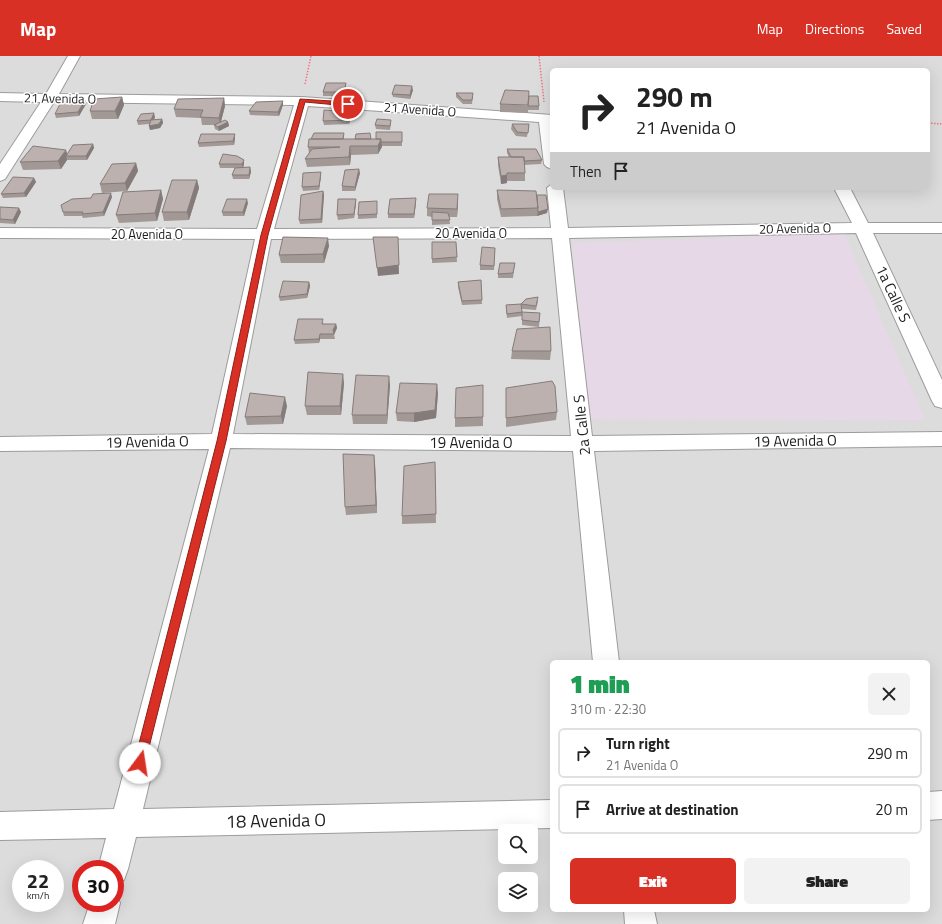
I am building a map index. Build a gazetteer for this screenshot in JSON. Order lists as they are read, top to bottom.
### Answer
{
  "streets": {
    "street": [
      "21 Avenida O",
      "20 Avenida O",
      "1a Calle S",
      "2a Calle S",
      "19 Avenida O",
      "18 Avenida O"
    ]
  },
  "crossings": [
    ["20 Avenida O", "1a Calle S"],
    ["20 Avenida O", "2a Calle S"],
    ["2a Calle S", "19 Avenida O"]
  ],
  "page": {
    "header": "Map",
    "nav": ["Map", "Directions", "Saved"],
    "turn": ["290 m", "21 Avenida O"],
    "then": "Then",
    "heading": ["1 min", "310 m · 22:30"],
    "list": [
      {
        "name": "Turn right",
        "note": "21 Avenida O",
        "value": "290 m"
      },
      {
        "name": "Arrive at destination",
        "value": "20 m"
      }
    ],
    "buttons": ["Exit", "Share"],
    "speed": "22 km/h",
    "limit": "30"
  }
}
